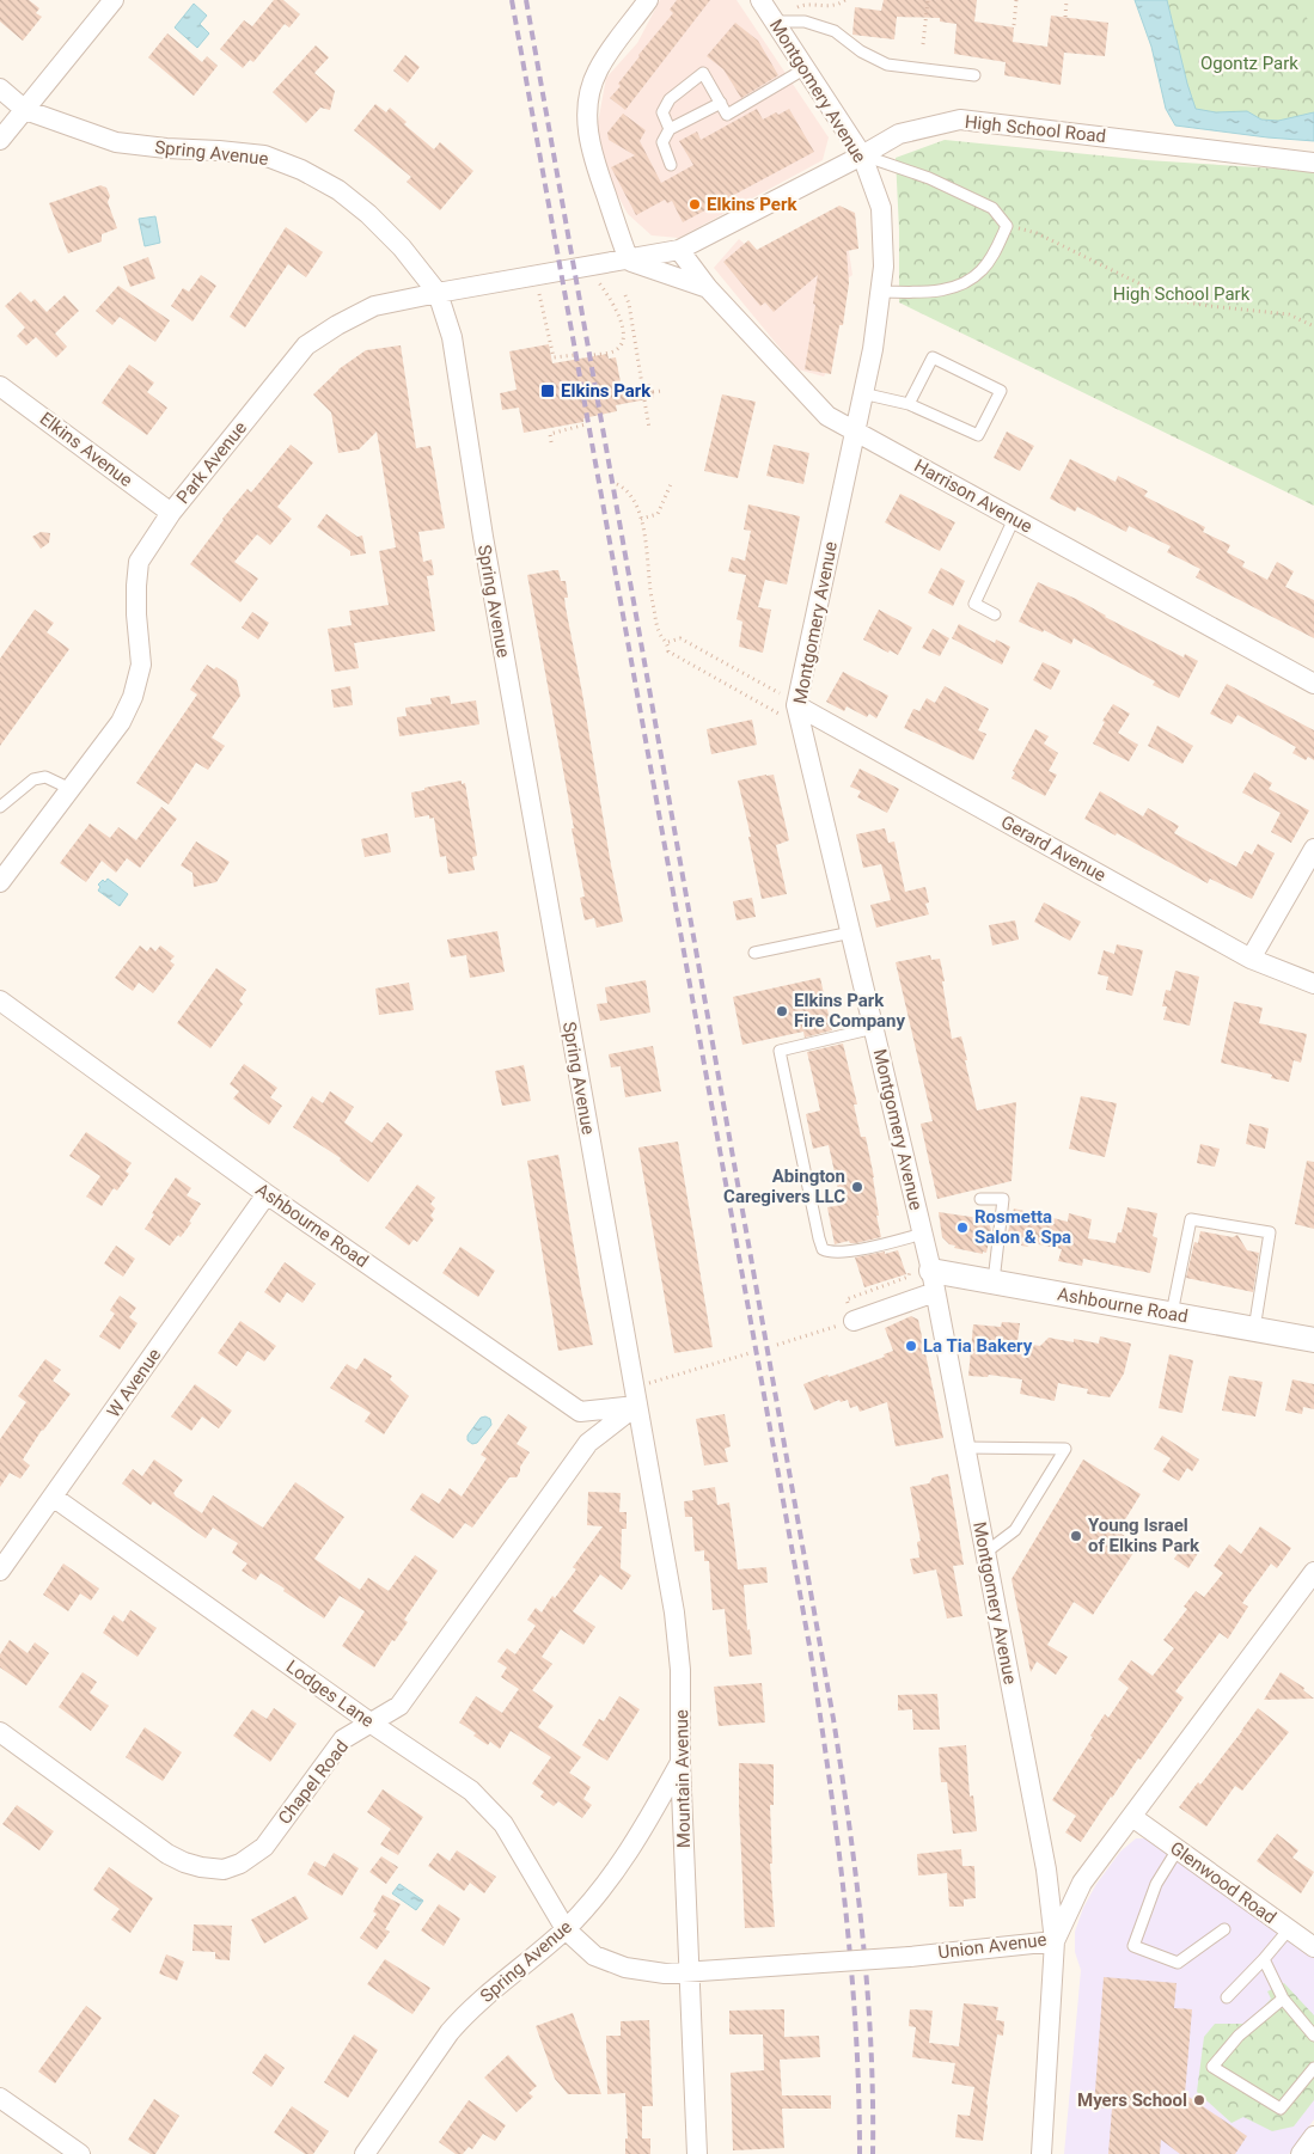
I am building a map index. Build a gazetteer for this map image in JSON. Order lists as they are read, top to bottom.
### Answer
{
  "streets": {
    "street": [
      "Montgomery Avenue",
      "High School Road",
      "Spring Avenue",
      "Elkins Avenue",
      "Park Avenue",
      "Harrison Avenue",
      "Gerard Avenue",
      "Ashbourne Road",
      "W Avenue",
      "Lodges Lane",
      "Mountain Avenue",
      "Chapel Road",
      "Glenwood Road",
      "Union Avenue"
    ]
  },
  "crossings": [
    ["Montgomery Avenue", "High School Road"],
    ["Montgomery Avenue", "Harrison Avenue"],
    ["Montgomery Avenue", "Gerard Avenue"],
    ["Montgomery Avenue", "Ashbourne Road"],
    ["Montgomery Avenue", "Union Avenue"],
    ["High School Road", "Park Avenue"],
    ["High School Road", "Harrison Avenue"],
    ["Spring Avenue", "Park Avenue"],
    ["Spring Avenue", "Ashbourne Road"],
    ["Spring Avenue", "Lodges Lane"],
    ["Spring Avenue", "Mountain Avenue"],
    ["Spring Avenue", "Chapel Road"],
    ["Spring Avenue", "Union Avenue"],
    ["Elkins Avenue", "Park Avenue"],
    ["Park Avenue", "Harrison Avenue"],
    ["Ashbourne Road", "W Avenue"],
    ["Ashbourne Road", "Mountain Avenue"],
    ["Ashbourne Road", "Chapel Road"],
    ["W Avenue", "Lodges Lane"],
    ["Lodges Lane", "Chapel Road"],
    ["Lodges Lane", "Union Avenue"],
    ["Mountain Avenue", "Chapel Road"],
    ["Mountain Avenue", "Union Avenue"],
    ["Glenwood Road", "Union Avenue"]
  ],
  "parks": ["Ogontz Park", "High School Park"],
  "places": {
    "other": [
      "Elkins Perk",
      "Elkins Park Fire Company",
      "Abington Caregivers LLC",
      "Rosmetta Salon & Spa",
      "La Tia Bakery",
      "Young Israel of Elkins Park",
      "Myers School"
    ],
    "transit": ["Elkins Park"]
  }
}
